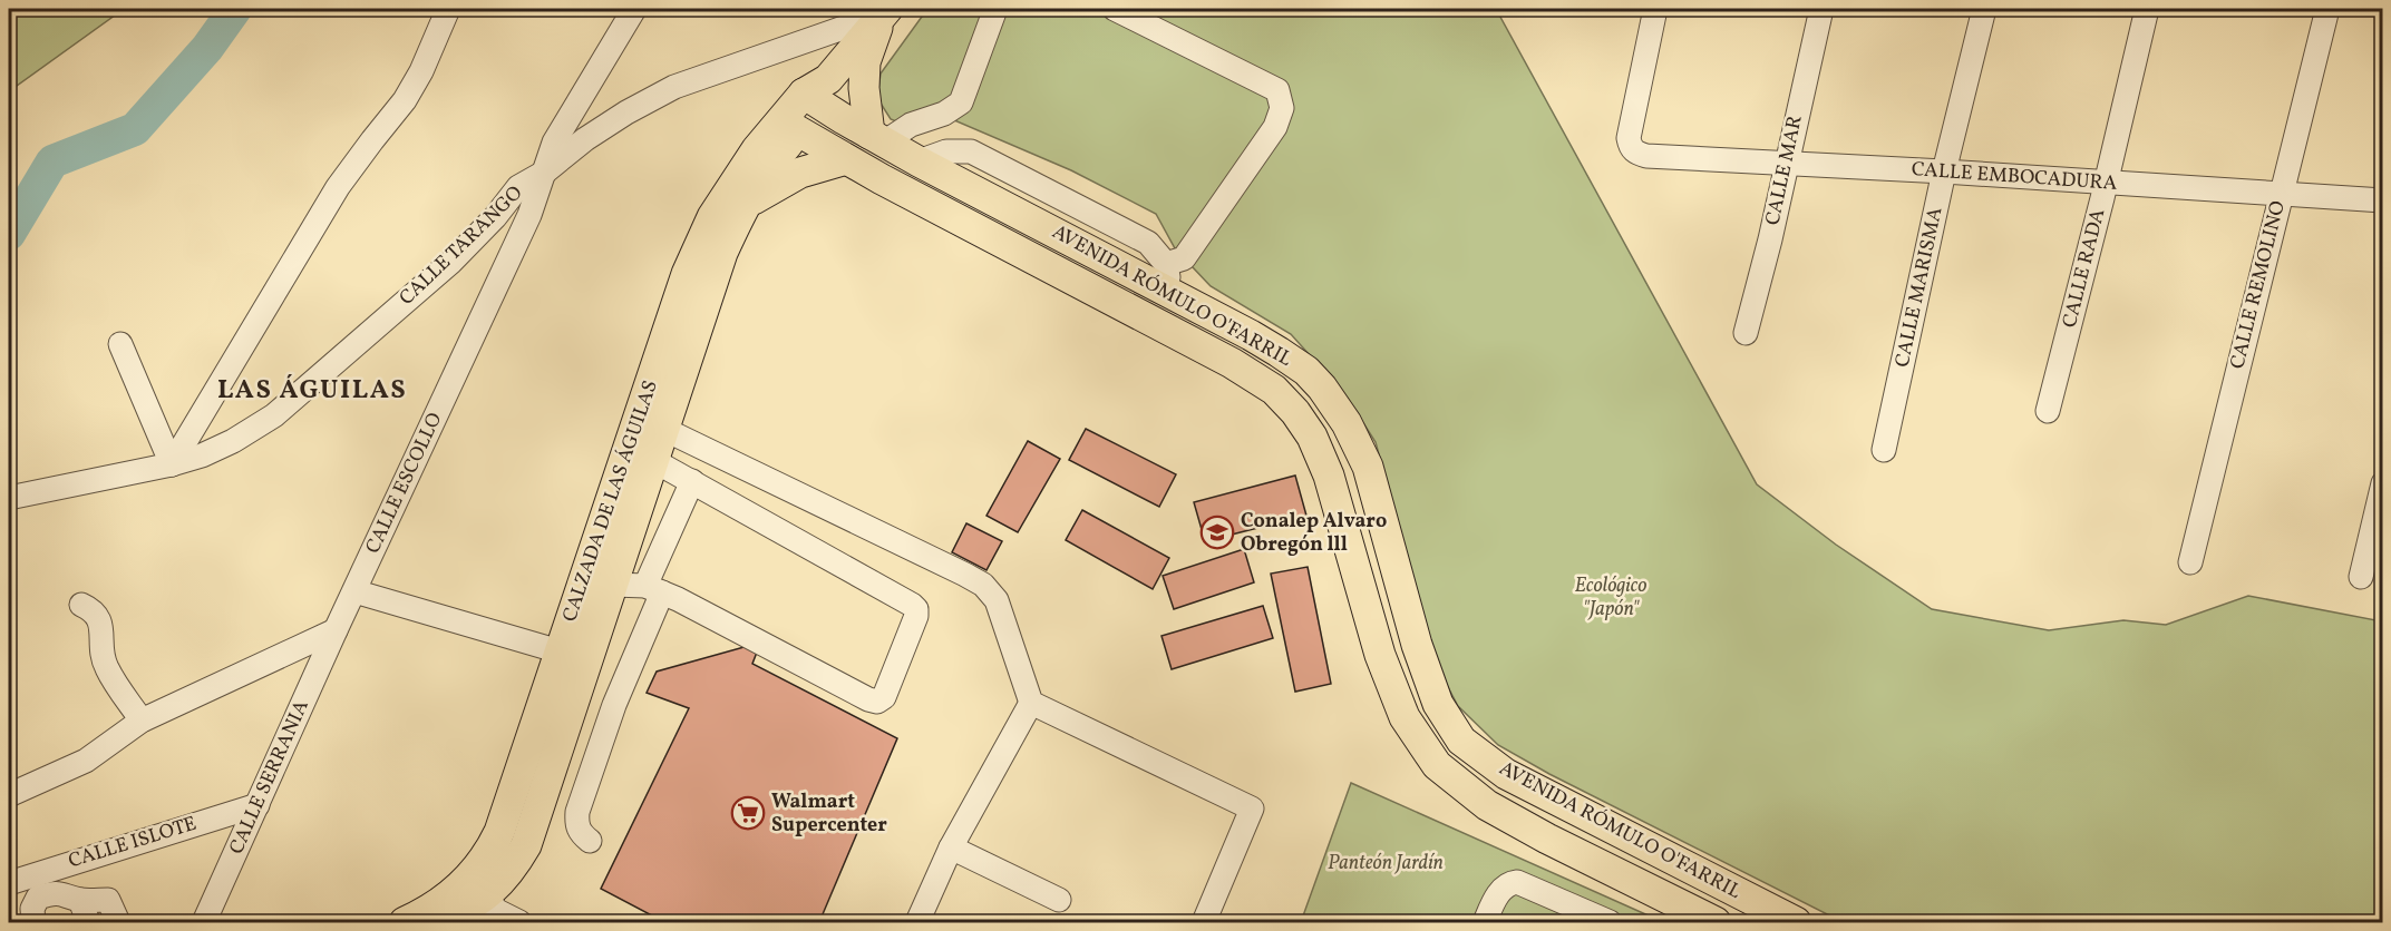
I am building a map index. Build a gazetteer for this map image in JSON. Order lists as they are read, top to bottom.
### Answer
{
  "streets": {
    "main road": ["AVENIDA RÓMULO O'FARRIL", "CALZADA DE LAS ÁGUILAS"],
    "street": [
      "CALLE MAR",
      "CALLE EMBOCADURA",
      "CALLE TARANGO",
      "CALLE RADA",
      "CALLE REMOLINO",
      "CALLE MARISMA",
      "CALLE ESCOLLO",
      "CALLE SERRANIA",
      "CALLE ISLOTE"
    ]
  },
  "crossings": [
    ["CALLE MAR", "CALLE EMBOCADURA"],
    ["CALLE EMBOCADURA", "CALLE RADA"],
    ["CALLE EMBOCADURA", "CALLE REMOLINO"],
    ["CALLE EMBOCADURA", "CALLE MARISMA"],
    ["CALLE TARANGO", "CALLE ESCOLLO"],
    ["CALLE TARANGO", "CALZADA DE LAS ÁGUILAS"],
    ["AVENIDA RÓMULO O'FARRIL", "CALZADA DE LAS ÁGUILAS"],
    ["CALLE ESCOLLO", "CALLE SERRANIA"],
    ["CALLE SERRANIA", "CALLE ISLOTE"]
  ],
  "districts": ["LAS ÁGUILAS"],
  "parks": ["Ecológico \"Japón\"", "Panteón Jardín"],
  "places": {
    "school or university": ["Conalep Alvaro Obregón lll"],
    "supermarket": ["Walmart Supercenter"]
  }
}
